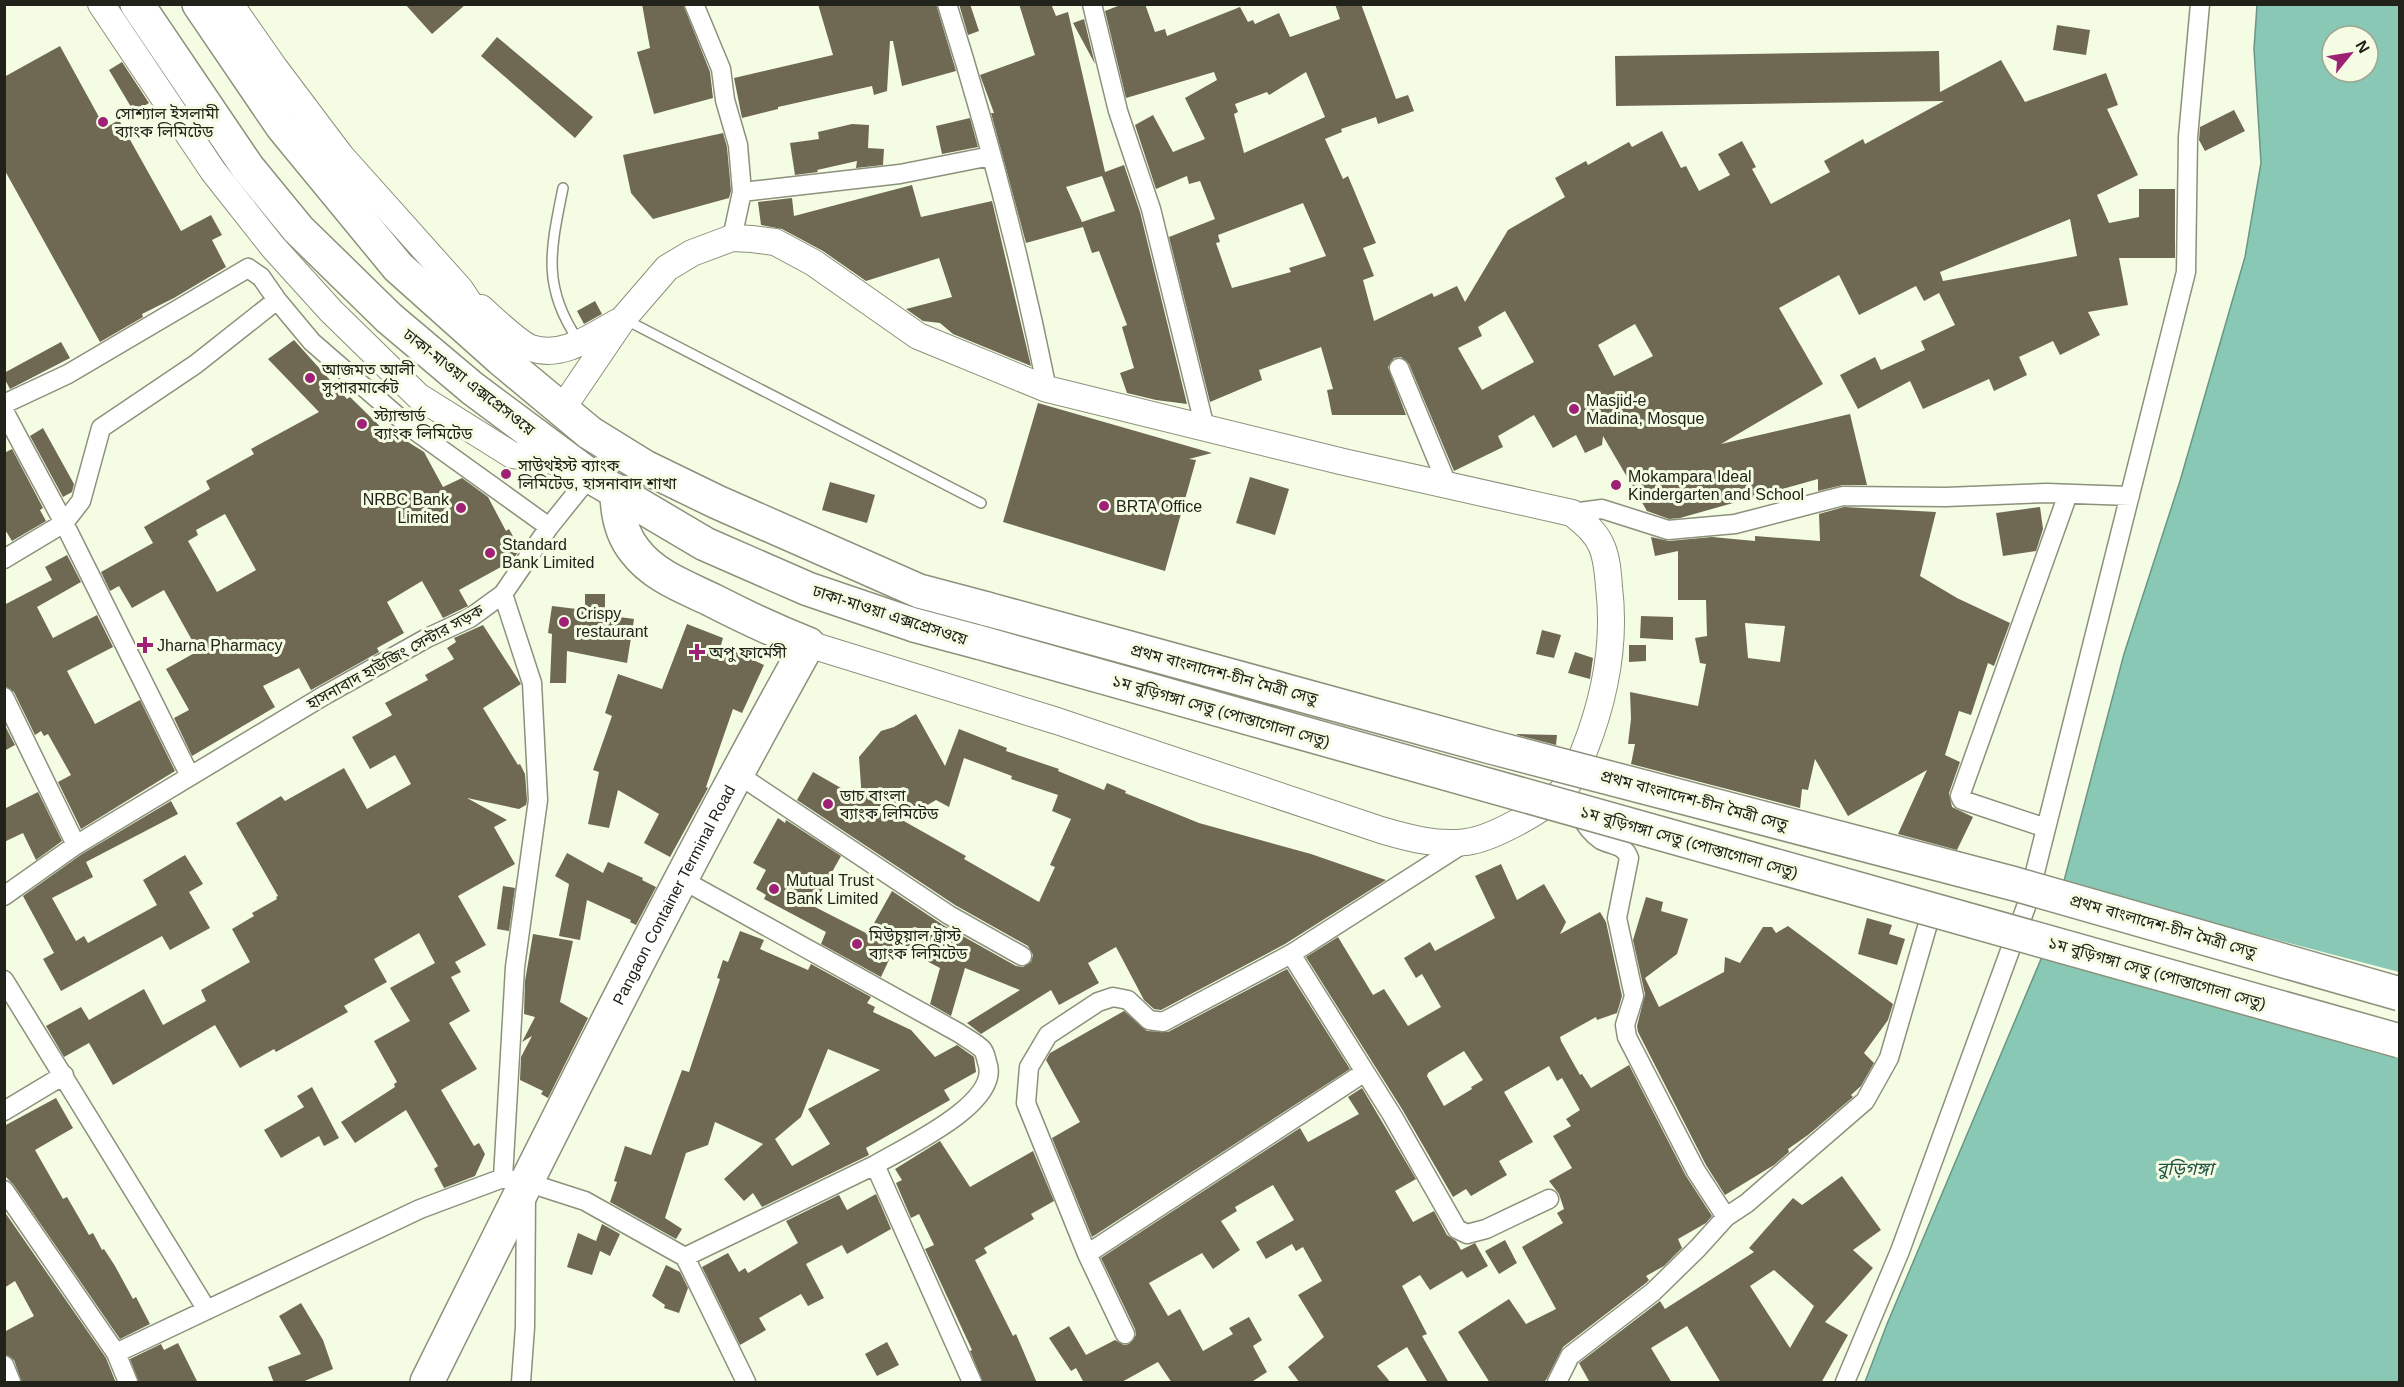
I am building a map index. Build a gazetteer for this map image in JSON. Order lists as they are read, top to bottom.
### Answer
{
  "streets": {
    "highway": [
      "ঢাকা-মাওয়া এক্সপ্রেসওয়ে",
      "প্রথম বাংলাদেশ-চীন মৈত্রী সেতু",
      "১ম বুড়িগঙ্গা সেতু (পোস্তাগোলা সেতু)",
      "Pangaon Container Terminal Road"
    ],
    "street": ["হাসনাবাদ হাউজিং সেন্টার সড়ক"]
  },
  "crossings": [
    ["ঢাকা-মাওয়া এক্সপ্রেসওয়ে", "হাসনাবাদ হাউজিং সেন্টার সড়ক"],
    ["ঢাকা-মাওয়া এক্সপ্রেসওয়ে", "প্রথম বাংলাদেশ-চীন মৈত্রী সেতু"],
    ["ঢাকা-মাওয়া এক্সপ্রেসওয়ে", "১ম বুড়িগঙ্গা সেতু (পোস্তাগোলা সেতু)"]
  ],
  "water": ["বুড়িগঙ্গা"],
  "places": {
    "other": [
      "সোশ্যাল ইসলামী ব্যাংক লিমিটেড",
      "আজমত আলী সুপারমার্কেট",
      "Masjid-e Madina, Mosque",
      "স্ট্যান্ডার্ড ব্যাংক লিমিটেড",
      "সাউথইস্ট ব্যাংক লিমিটেড, হাসনাবাদ শাখা",
      "Mokampara Ideal Kindergarten and School",
      "BRTA Office",
      "NRBC Bank Limited",
      "Standard Bank Limited",
      "Crispy restaurant",
      "ডাচ বাংলা ব্যাংক লিমিটেড",
      "Mutual Trust Bank Limited",
      "মিউচুয়াল ট্রাস্ট ব্যাংক লিমিটেড"
    ],
    "health": ["Jharna Pharmacy", "অপু ফার্মেসী"]
  },
  "north": "top right"
}
